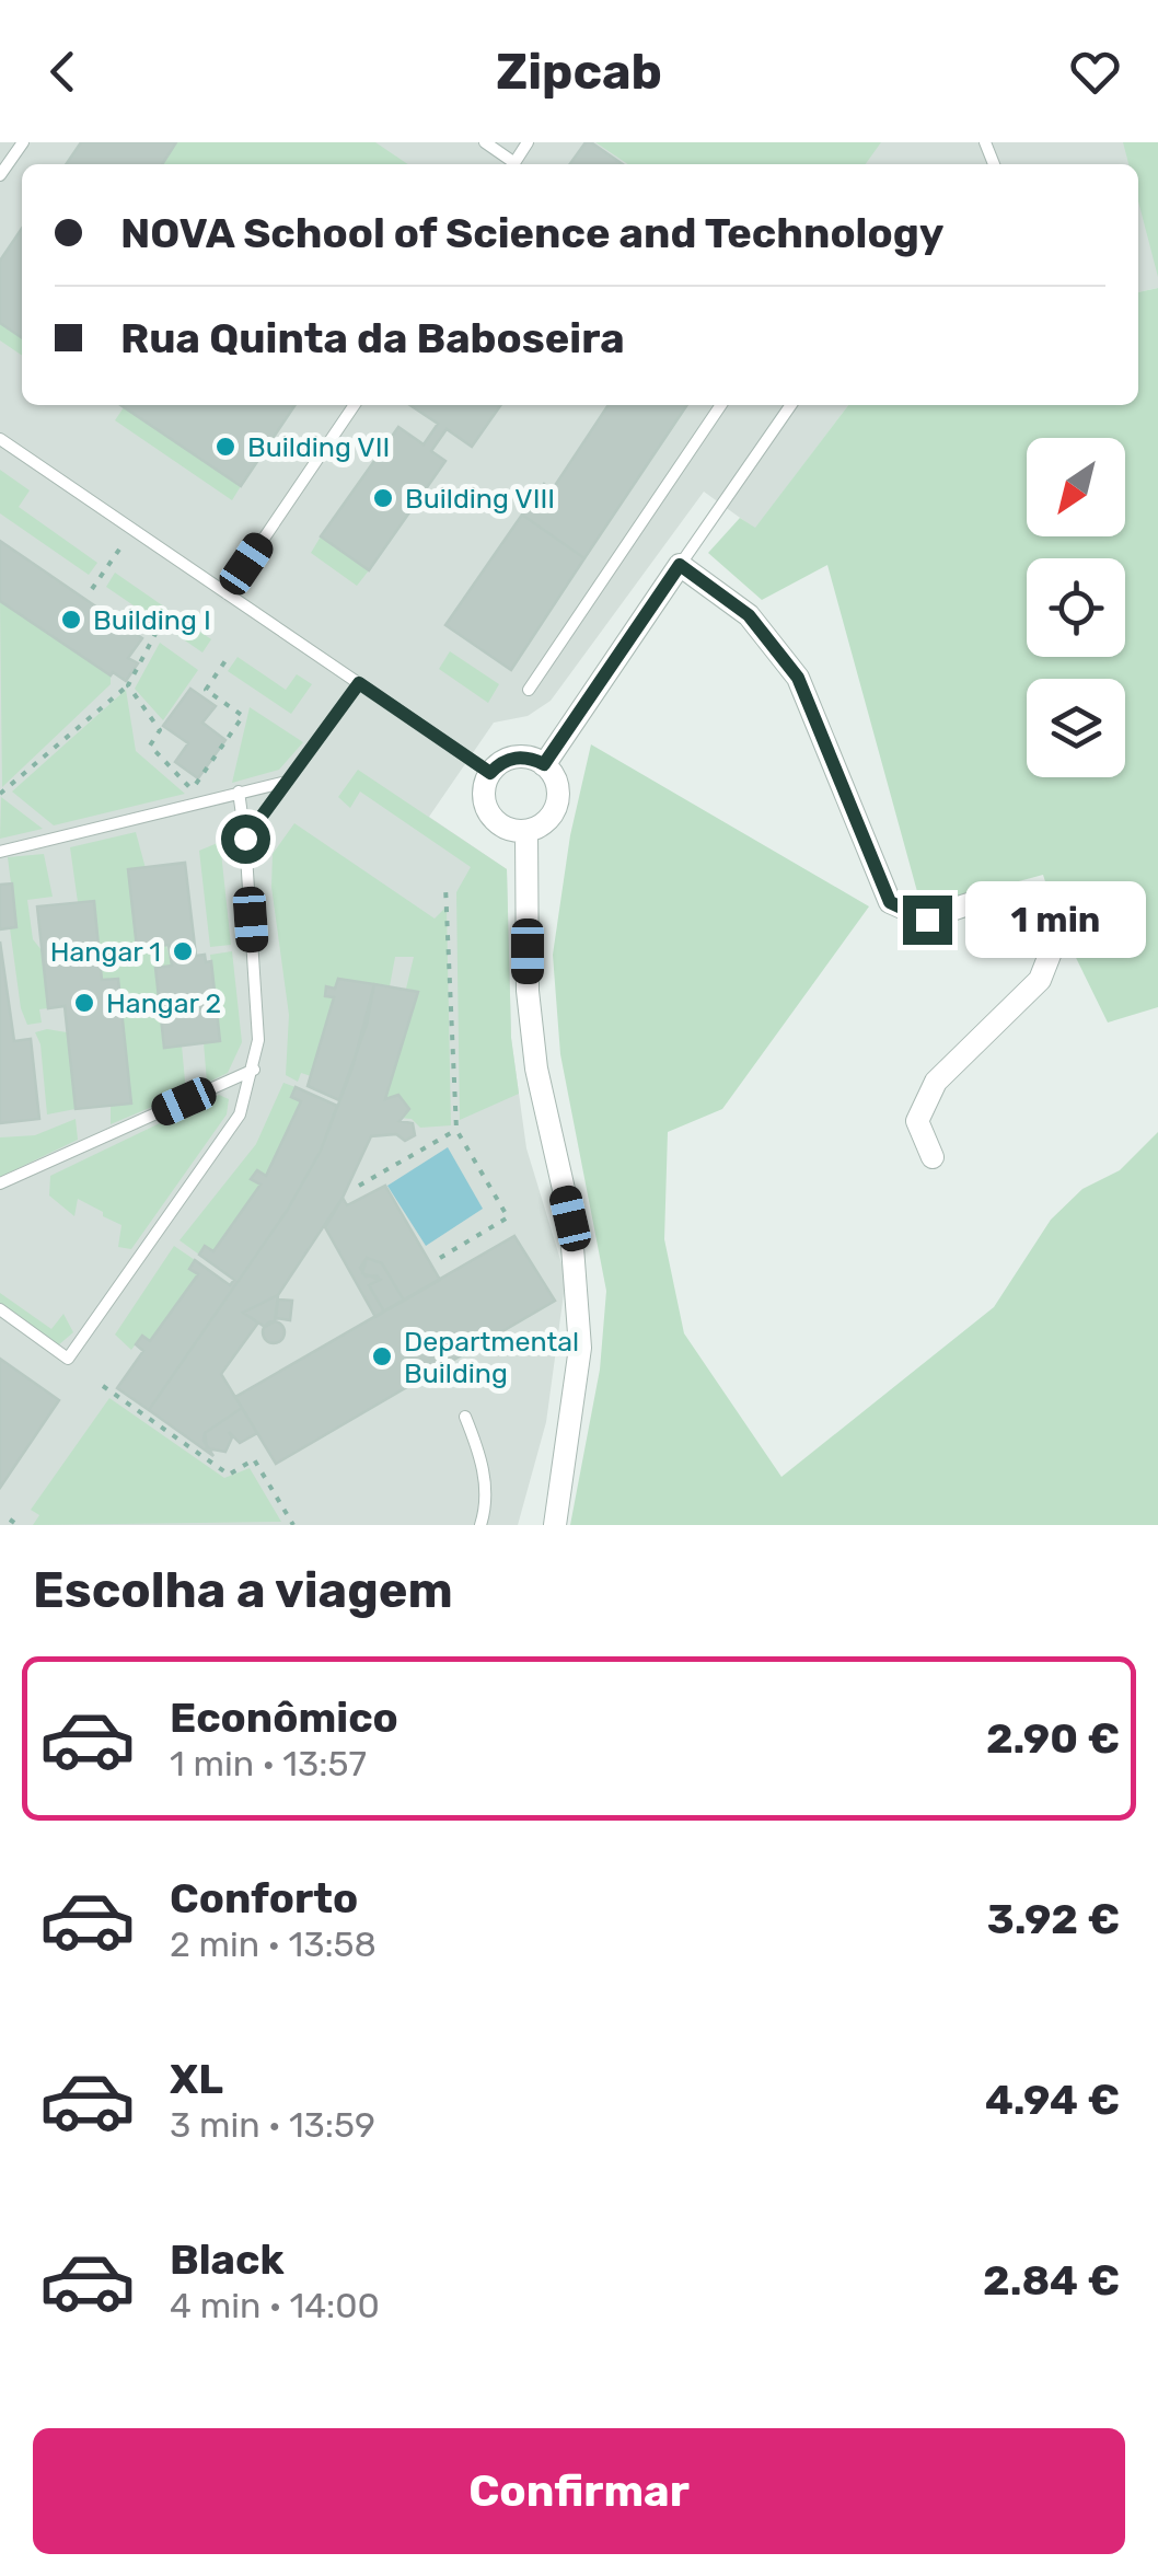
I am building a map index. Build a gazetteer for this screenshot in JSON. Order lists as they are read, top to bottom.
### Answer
{
  "places": [
    "Building VII",
    "Building VIII",
    "Building I",
    "Hangar 1",
    "Hangar 2",
    "Departmental Building"
  ],
  "north": "bottom left",
  "page": {
    "header": "Zipcab",
    "banner": ["NOVA School of Science and Technology", "Rua Quinta da Baboseira"],
    "bubble": "1 min",
    "heading": "Escolha a viagem",
    "list": [
      {
        "name": "Econômico",
        "note": "1 min · 13:57",
        "value": "2.90 €"
      },
      {
        "name": "Conforto",
        "note": "2 min · 13:58",
        "value": "3.92 €"
      },
      {
        "name": "XL",
        "note": "3 min · 13:59",
        "value": "4.94 €"
      },
      {
        "name": "Black",
        "note": "4 min · 14:00",
        "value": "2.84 €"
      }
    ],
    "buttons": "Confirmar"
  }
}
